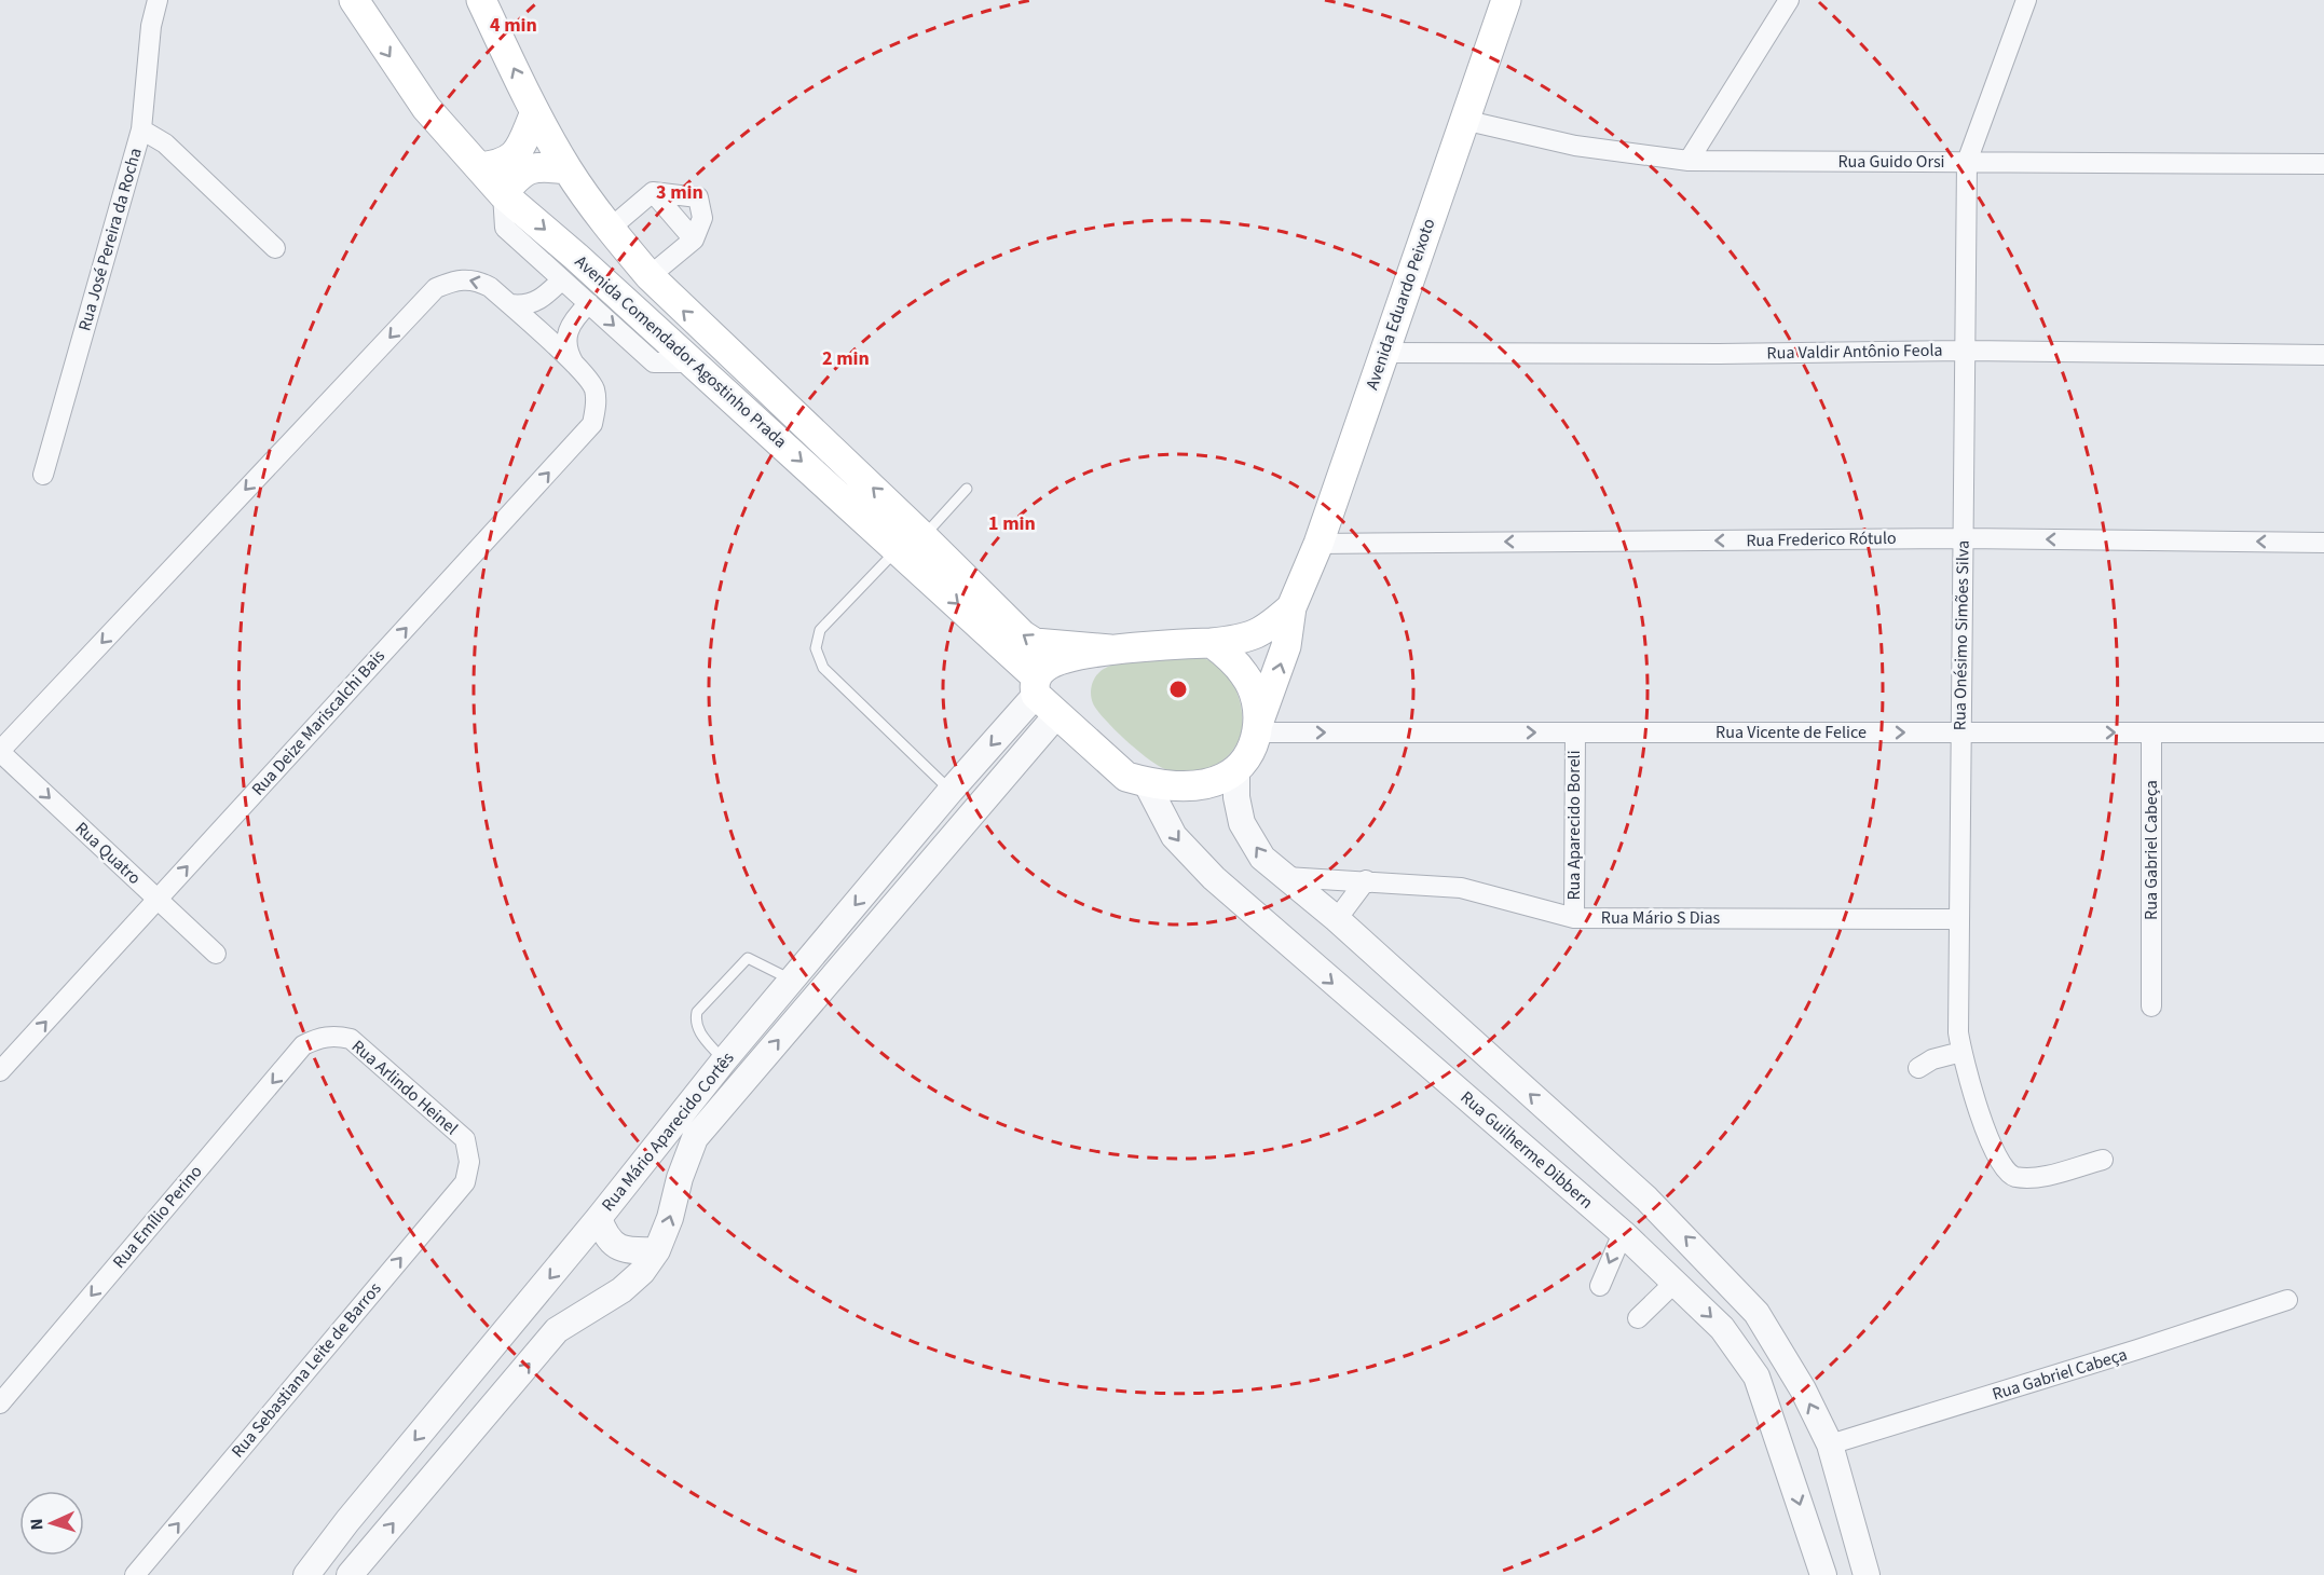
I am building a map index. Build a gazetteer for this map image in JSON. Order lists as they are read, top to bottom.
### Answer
{
  "streets": {
    "main road": ["Avenida Eduardo Peixoto", "Avenida Comendador Agostinho Prada"],
    "street": [
      "Rua Guido Orsi",
      "Rua José Pereira da Rocha",
      "Rua Valdir Antônio Feola",
      "Rua Frederico Rótulo",
      "Rua Onésimo Simões Silva",
      "Rua Deize Mariscalchi Bais",
      "Rua Vicente de Felice",
      "Rua Aparecido Boreli",
      "Rua Gabriel Cabeça",
      "Rua Quatro",
      "Rua Mário S Dias",
      "Rua Arlindo Heinel",
      "Rua Mário Aparecido Cortês",
      "Rua Guilherme Dibbern",
      "Rua Emílio Perino",
      "Rua Sebastiana Leite de Barros"
    ]
  },
  "crossings": [
    ["Rua Guido Orsi", "Avenida Eduardo Peixoto"],
    ["Rua Guido Orsi", "Rua Onésimo Simões Silva"],
    ["Avenida Eduardo Peixoto", "Avenida Comendador Agostinho Prada"],
    ["Avenida Eduardo Peixoto", "Rua Valdir Antônio Feola"],
    ["Avenida Eduardo Peixoto", "Rua Frederico Rótulo"],
    ["Avenida Eduardo Peixoto", "Rua Vicente de Felice"],
    ["Avenida Comendador Agostinho Prada", "Rua Mário Aparecido Cortês"],
    ["Avenida Comendador Agostinho Prada", "Rua Guilherme Dibbern"],
    ["Rua Valdir Antônio Feola", "Rua Onésimo Simões Silva"],
    ["Rua Frederico Rótulo", "Rua Onésimo Simões Silva"],
    ["Rua Onésimo Simões Silva", "Rua Vicente de Felice"],
    ["Rua Onésimo Simões Silva", "Rua Mário S Dias"],
    ["Rua Deize Mariscalchi Bais", "Rua Quatro"],
    ["Rua Vicente de Felice", "Rua Aparecido Boreli"],
    ["Rua Vicente de Felice", "Rua Gabriel Cabeça"],
    ["Rua Aparecido Boreli", "Rua Mário S Dias"],
    ["Rua Arlindo Heinel", "Rua Emílio Perino"],
    ["Rua Arlindo Heinel", "Rua Sebastiana Leite de Barros"]
  ],
  "one_way": [
    "Rua Frederico Rótulo",
    "Rua Vicente de Felice",
    "Rua Quatro",
    "Rua Emílio Perino",
    "Rua Sebastiana Leite de Barros"
  ],
  "north": "left",
  "rings": [
    "4 min",
    "3 min",
    "2 min",
    "1 min"
  ]
}
